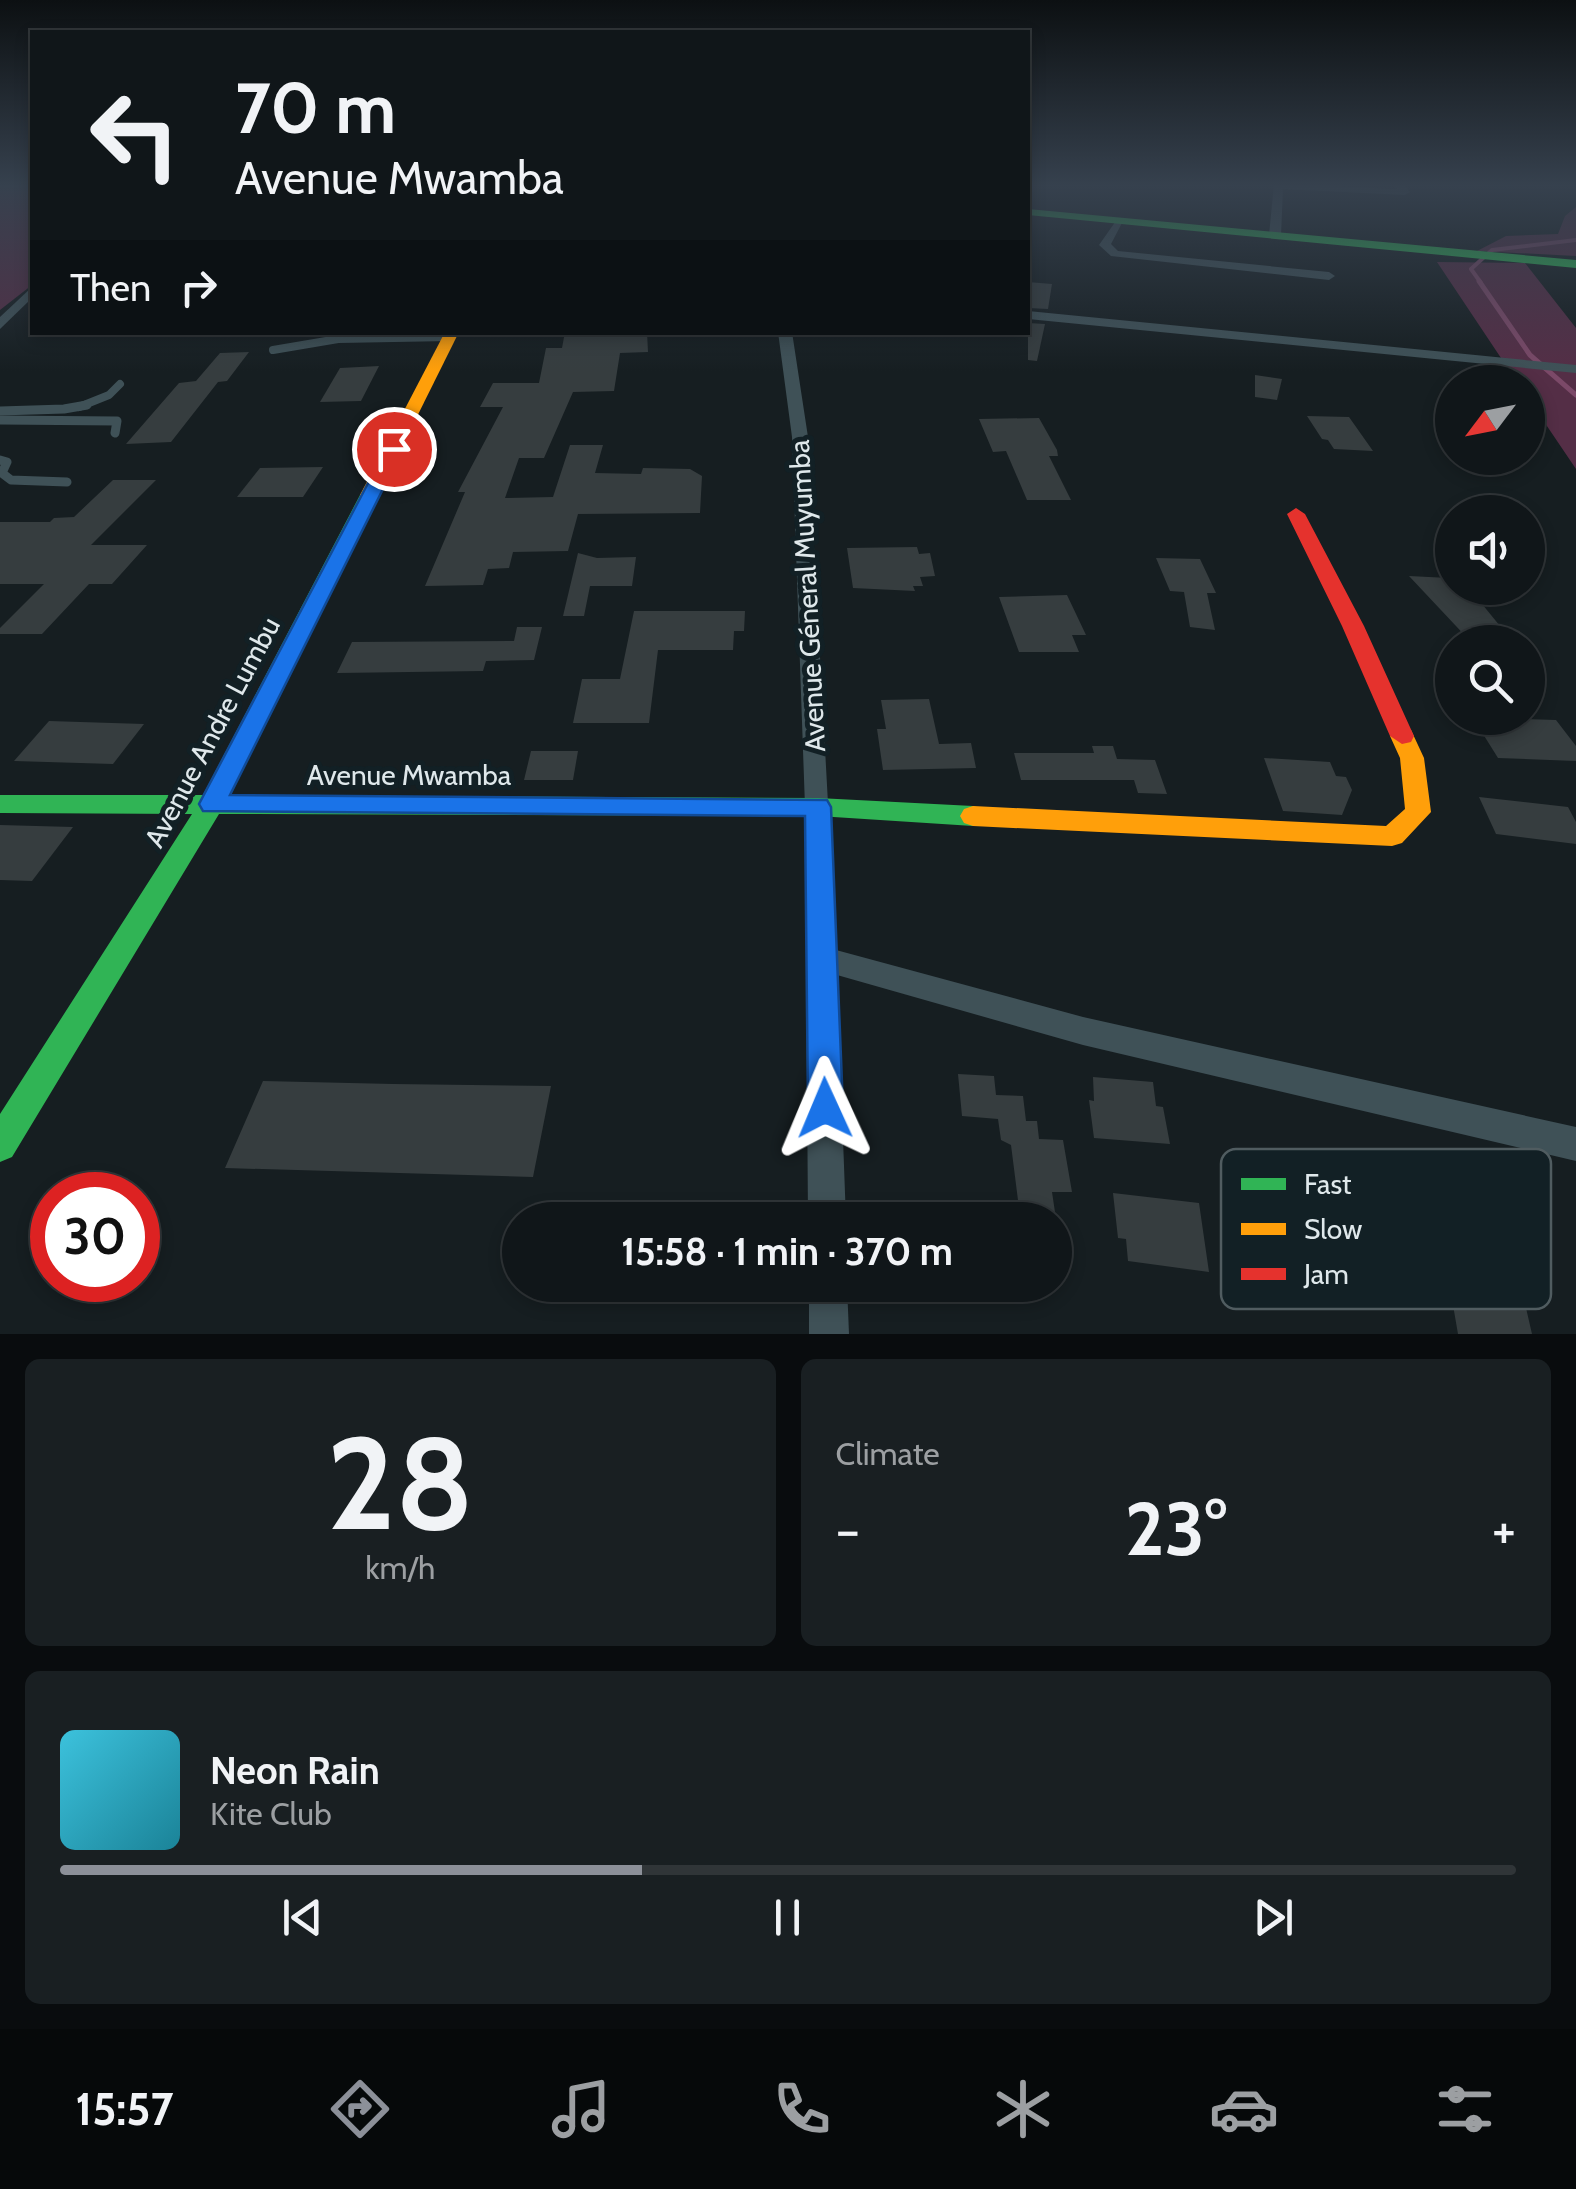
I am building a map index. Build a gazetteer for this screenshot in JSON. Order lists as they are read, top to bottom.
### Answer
{
  "streets": {
    "street": ["Avenue Géneral Muyumba", "Avenue Andre Lumbu", "Avenue Mwamba"]
  },
  "crossings": [
    ["Avenue Géneral Muyumba", "Avenue Mwamba"],
    ["Avenue Andre Lumbu", "Avenue Mwamba"]
  ],
  "legend": ["Fast", "Slow", "Jam"],
  "north": "bottom left",
  "page": {
    "turn": ["70 m", "Avenue Mwamba"],
    "then": "Then",
    "limit": "30",
    "trip": "15:58 · 1 min · 370 m",
    "tile": [
      ["28", "km/h"],
      "Climate"
    ],
    "heat": ["−", "23°", "+"],
    "song": ["Neon Rain", "Kite Club"],
    "tabs": "15:57"
  }
}
